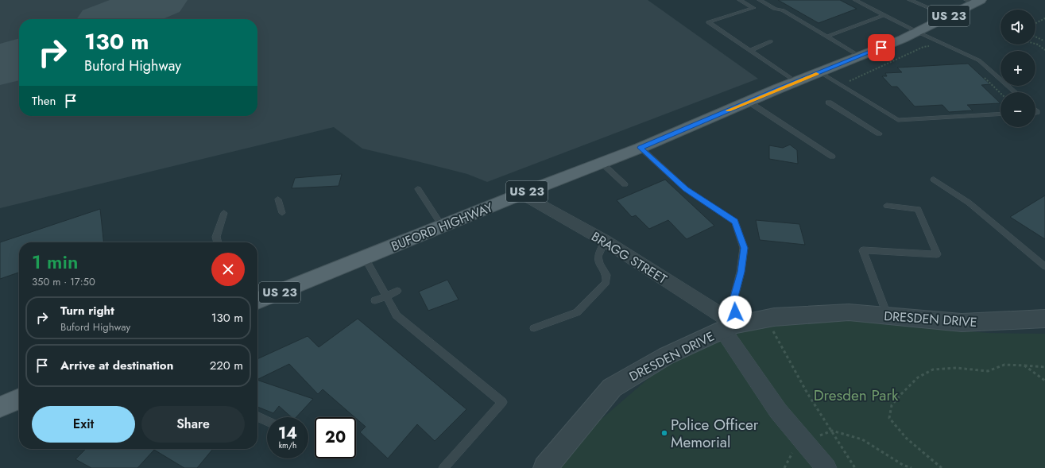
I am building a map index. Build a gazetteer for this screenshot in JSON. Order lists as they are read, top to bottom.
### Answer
{
  "streets": {
    "main road": ["US 23", "BUFORD HIGHWAY"],
    "street": ["BRAGG STREET", "DRESDEN DRIVE"]
  },
  "crossings": [
    ["BUFORD HIGHWAY", "BRAGG STREET"],
    ["BRAGG STREET", "DRESDEN DRIVE"]
  ],
  "parks": ["Dresden Park"],
  "places": ["Police Officer Memorial"],
  "page": {
    "map_buttons": ["+", "−"],
    "turn": ["130 m", "Buford Highway"],
    "then": "Then",
    "heading": ["1 min", "350 m · 17:50"],
    "list": [
      {
        "name": "Turn right",
        "note": "Buford Highway",
        "value": "130 m"
      },
      {
        "name": "Arrive at destination",
        "value": "220 m"
      }
    ],
    "buttons": ["Exit", "Share"],
    "speed": "14 km/h",
    "limit": "20"
  }
}
